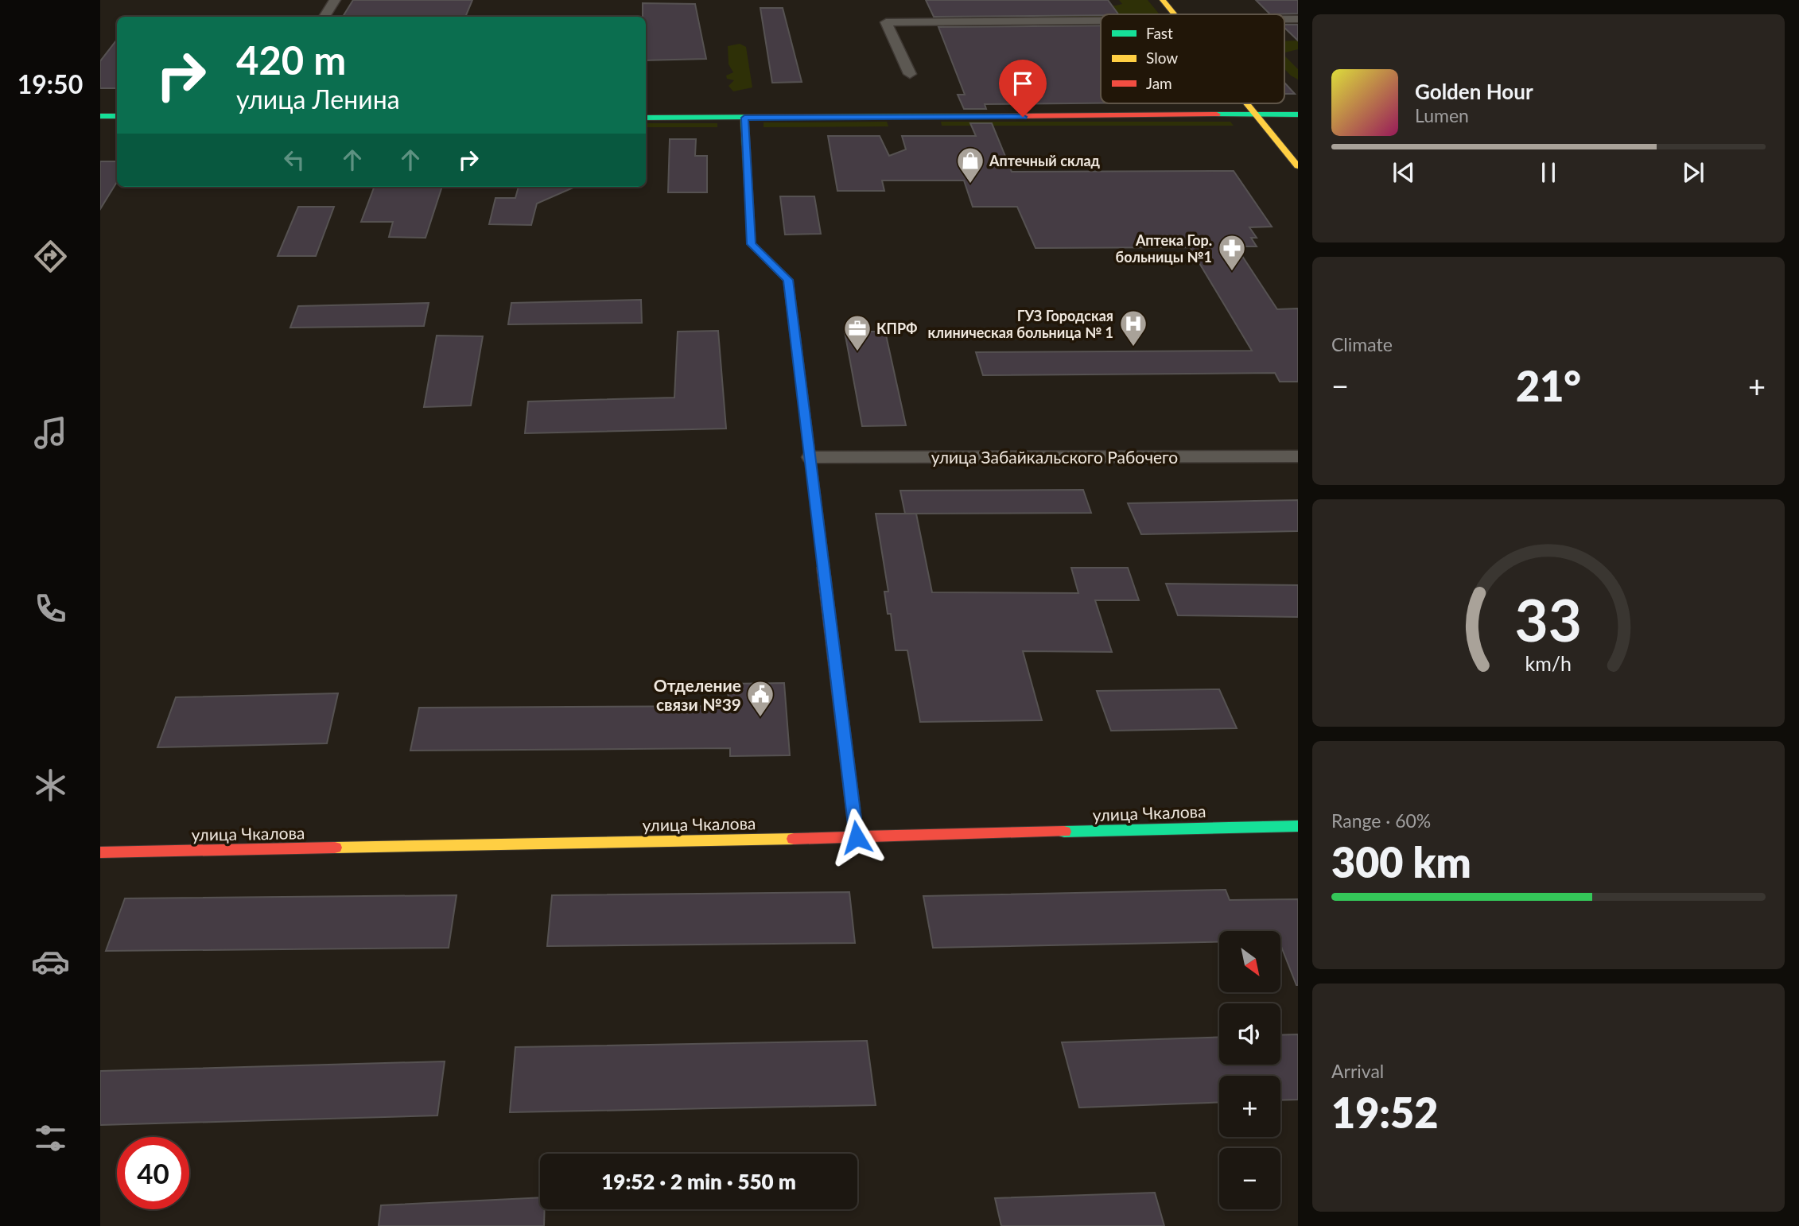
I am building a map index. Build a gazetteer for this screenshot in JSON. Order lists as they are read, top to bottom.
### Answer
{
  "streets": {
    "street": ["улица Забайкальского Рабочего", "улица Чкалова"]
  },
  "places": {
    "shop": ["Аптечный склад"],
    "pharmacy": ["Аптека Гор. больницы №1"],
    "hospital": ["ГУЗ Городская клиническая больница № 1"],
    "office": ["КПРФ"],
    "public building": ["Отделение связи №39"]
  },
  "legend": ["Fast", "Slow", "Jam"],
  "north": "bottom right",
  "page": {
    "tabs": "19:50",
    "turn": ["420 m", "улица Ленина"],
    "song": ["Golden Hour", "Lumen"],
    "tile": [
      "Climate",
      ["Range · 60%", "300 km"],
      ["Arrival", "19:52"]
    ],
    "heat": ["−", "21°", "+"],
    "map_buttons": ["+", "−"],
    "limit": "40",
    "trip": "19:52 · 2 min · 550 m",
    "gauge": ["33", "km/h"]
  }
}
